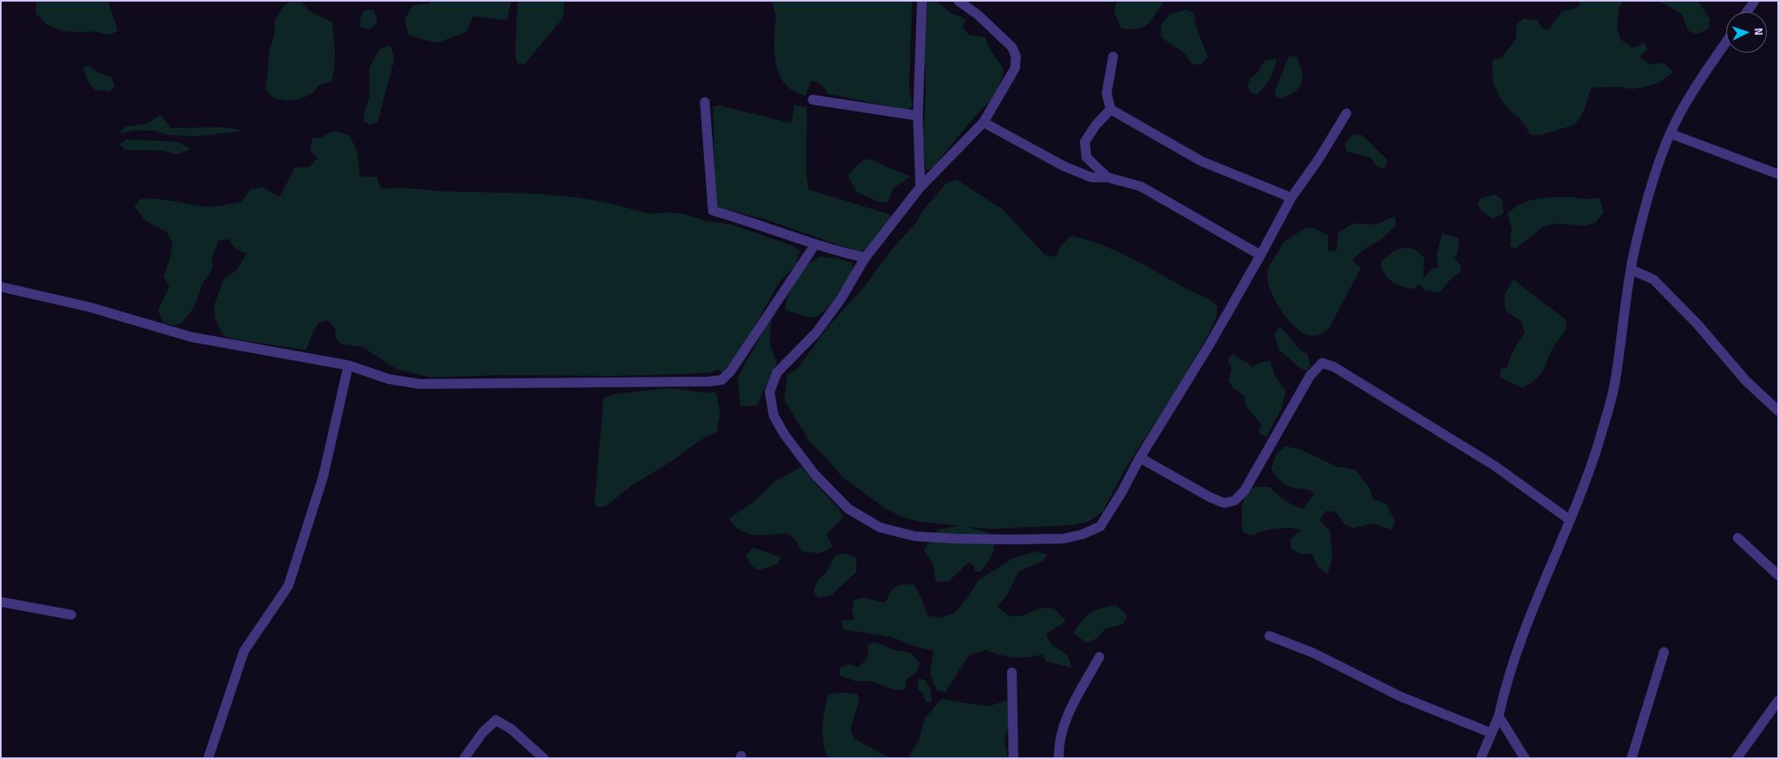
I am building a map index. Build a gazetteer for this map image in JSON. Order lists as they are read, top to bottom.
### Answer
{
  "north": "right"
}
